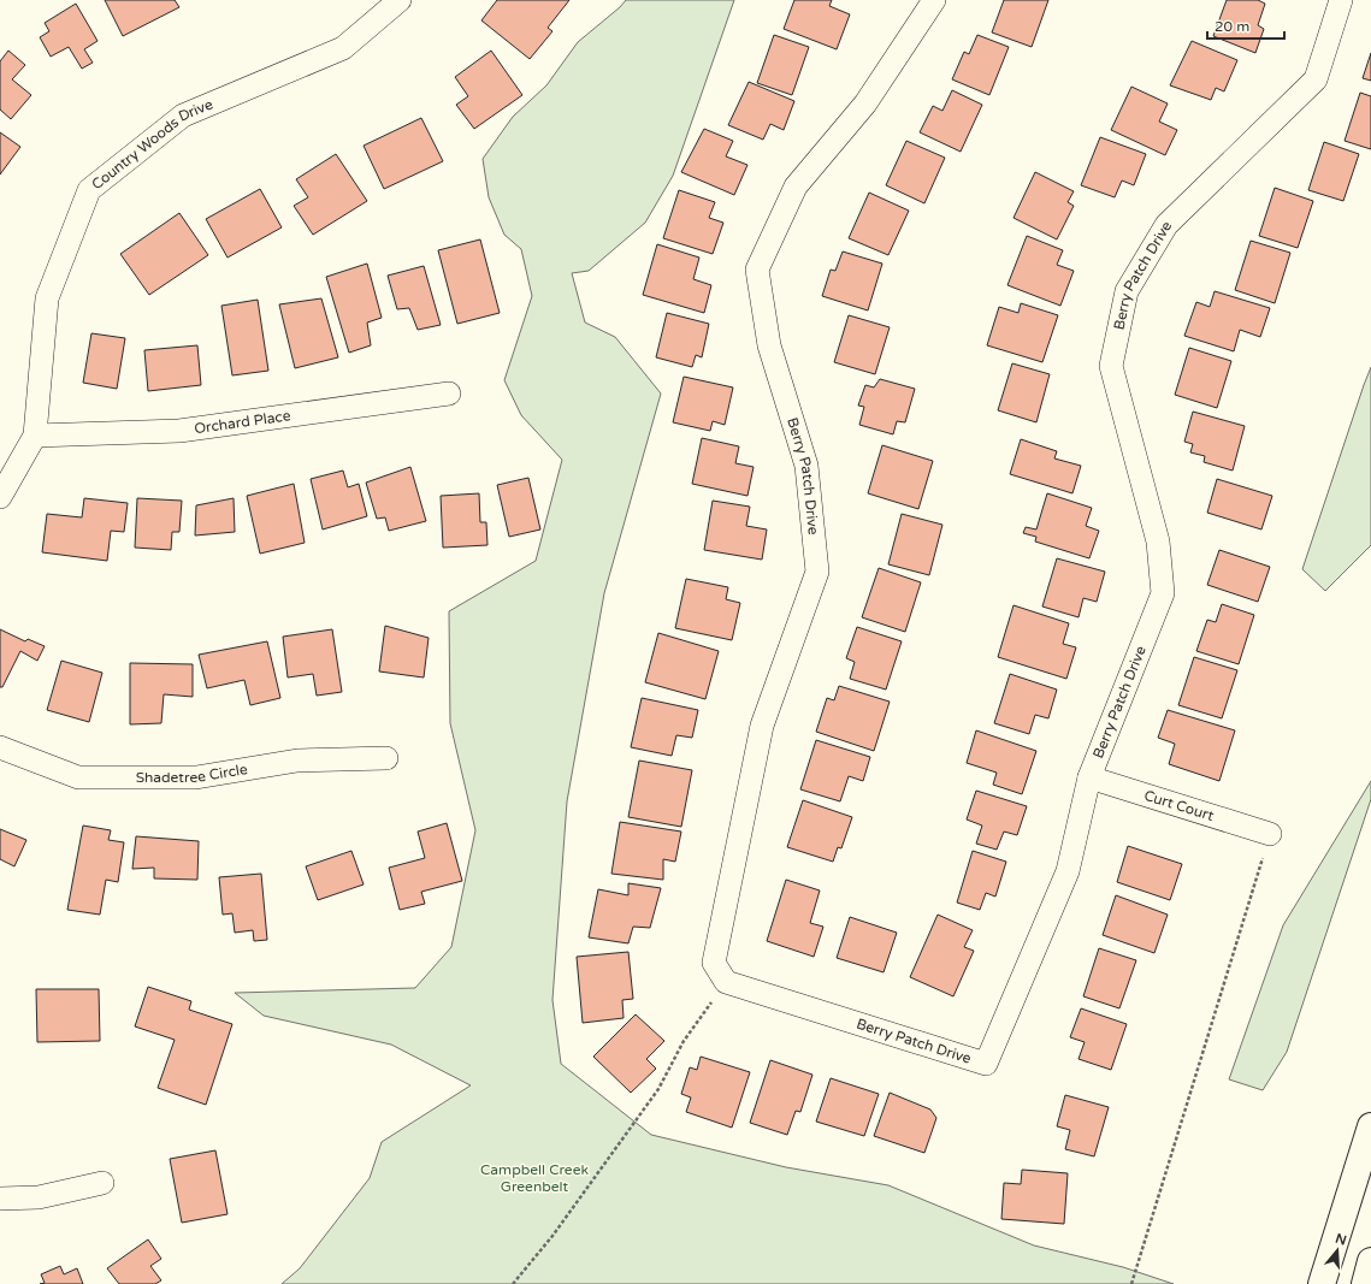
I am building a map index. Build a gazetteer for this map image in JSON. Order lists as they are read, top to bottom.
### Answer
{
  "streets": {
    "street": [
      "Country Woods Drive",
      "Berry Patch Drive",
      "Orchard Place",
      "Shadetree Circle",
      "Curt Court"
    ]
  },
  "crossings": [
    ["Country Woods Drive", "Orchard Place"],
    ["Berry Patch Drive", "Curt Court"]
  ],
  "parks": ["Campbell Creek Greenbelt"],
  "scale_bar": "20 m",
  "north": "top"
}
